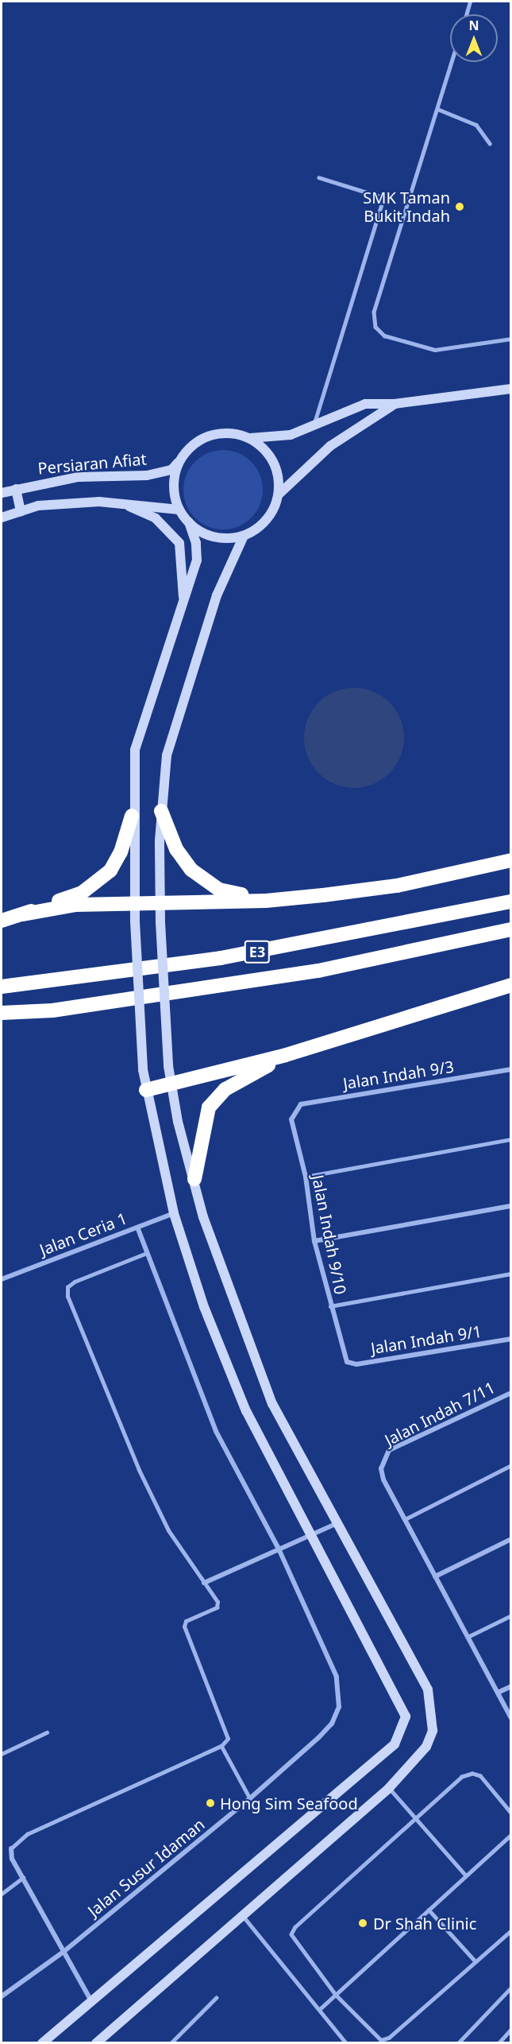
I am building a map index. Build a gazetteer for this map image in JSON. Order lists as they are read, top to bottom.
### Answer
{
  "streets": {
    "highway": ["E3"],
    "main road": ["Persiaran Afiat"],
    "street": [
      "Jalan Indah 9/3",
      "Jalan Ceria 1",
      "Jalan Indah 9/10",
      "Jalan Indah 9/1",
      "Jalan Indah 7/11",
      "Jalan Susur Idaman"
    ]
  },
  "crossings": [
    ["Jalan Indah 9/3", "Jalan Indah 9/10"],
    ["Jalan Ceria 1", "Jalan Susur Idaman"],
    ["Jalan Indah 9/10", "Jalan Indah 9/1"]
  ],
  "places": ["SMK Taman Bukit Indah", "Hong Sim Seafood", "Dr Shah Clinic"],
  "north": "top"
}
